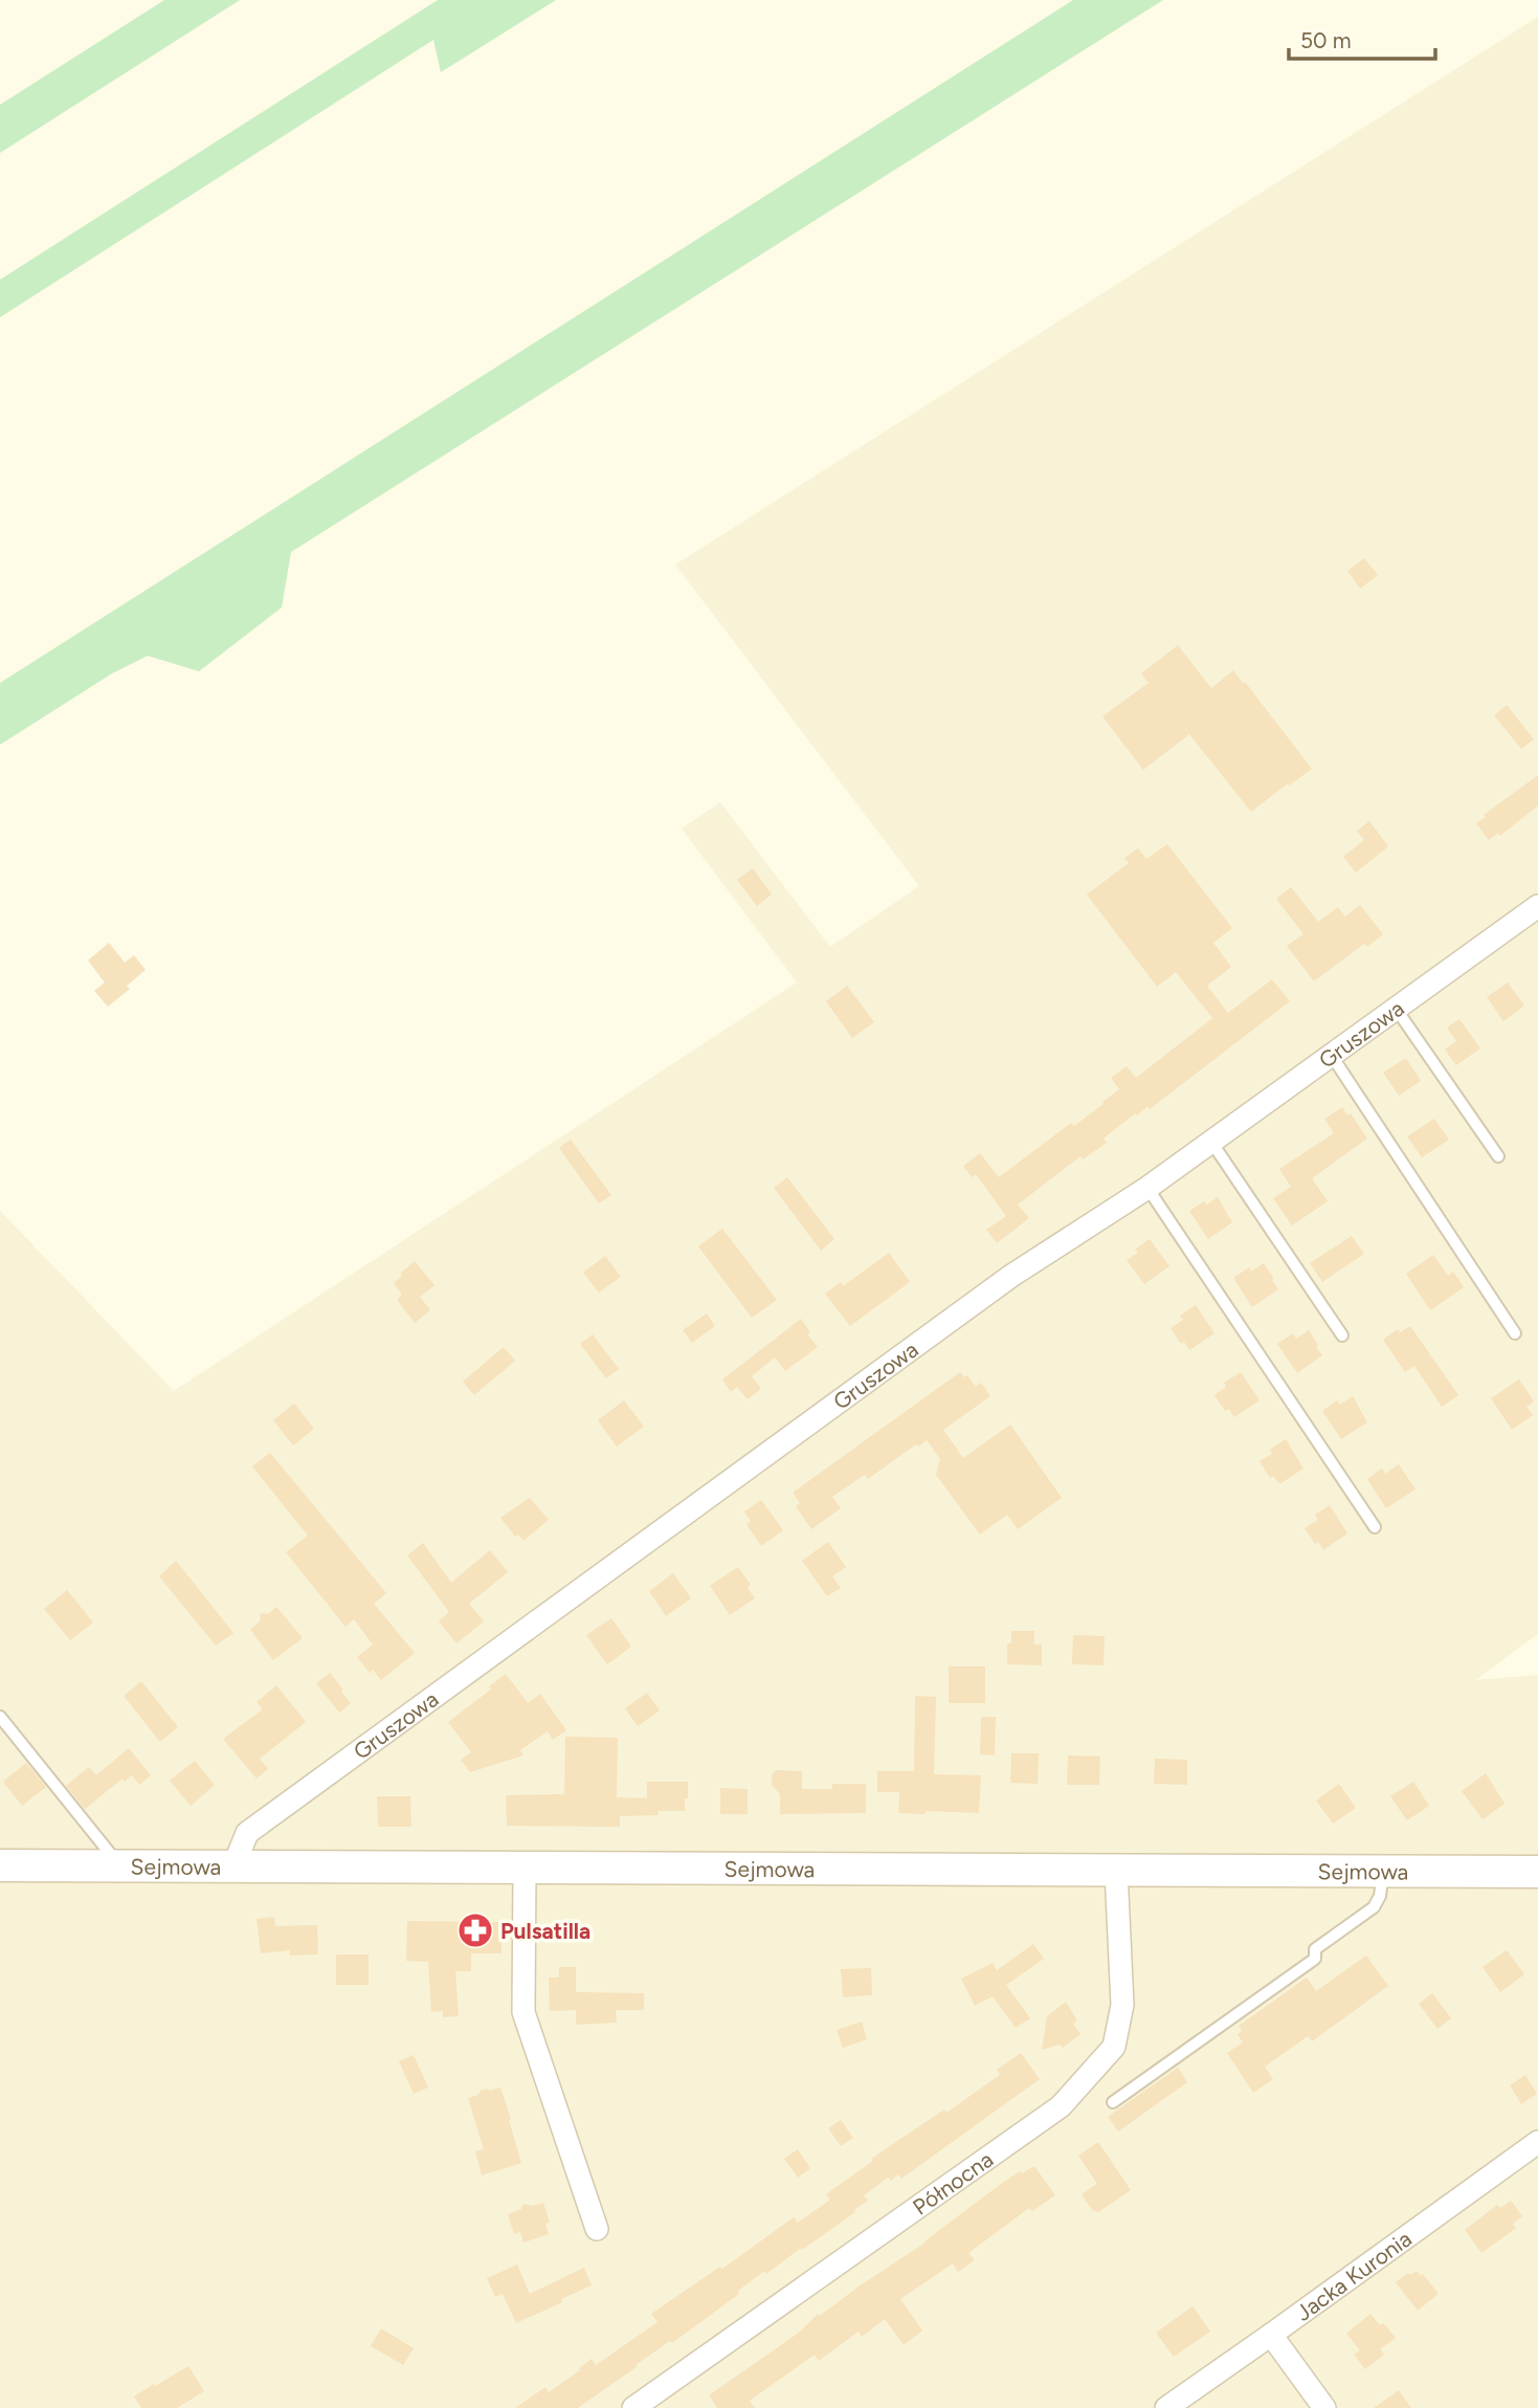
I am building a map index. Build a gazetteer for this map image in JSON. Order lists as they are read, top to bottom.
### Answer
{
  "streets": {
    "main road": ["Sejmowa"],
    "street": ["Gruszowa", "Północna", "Jacka Kuronia"]
  },
  "crossings": [
    ["Gruszowa", "Sejmowa"],
    ["Sejmowa", "Północna"]
  ],
  "places": {
    "pharmacy": ["Pulsatilla"]
  },
  "scale_bar": "50 m"
}
